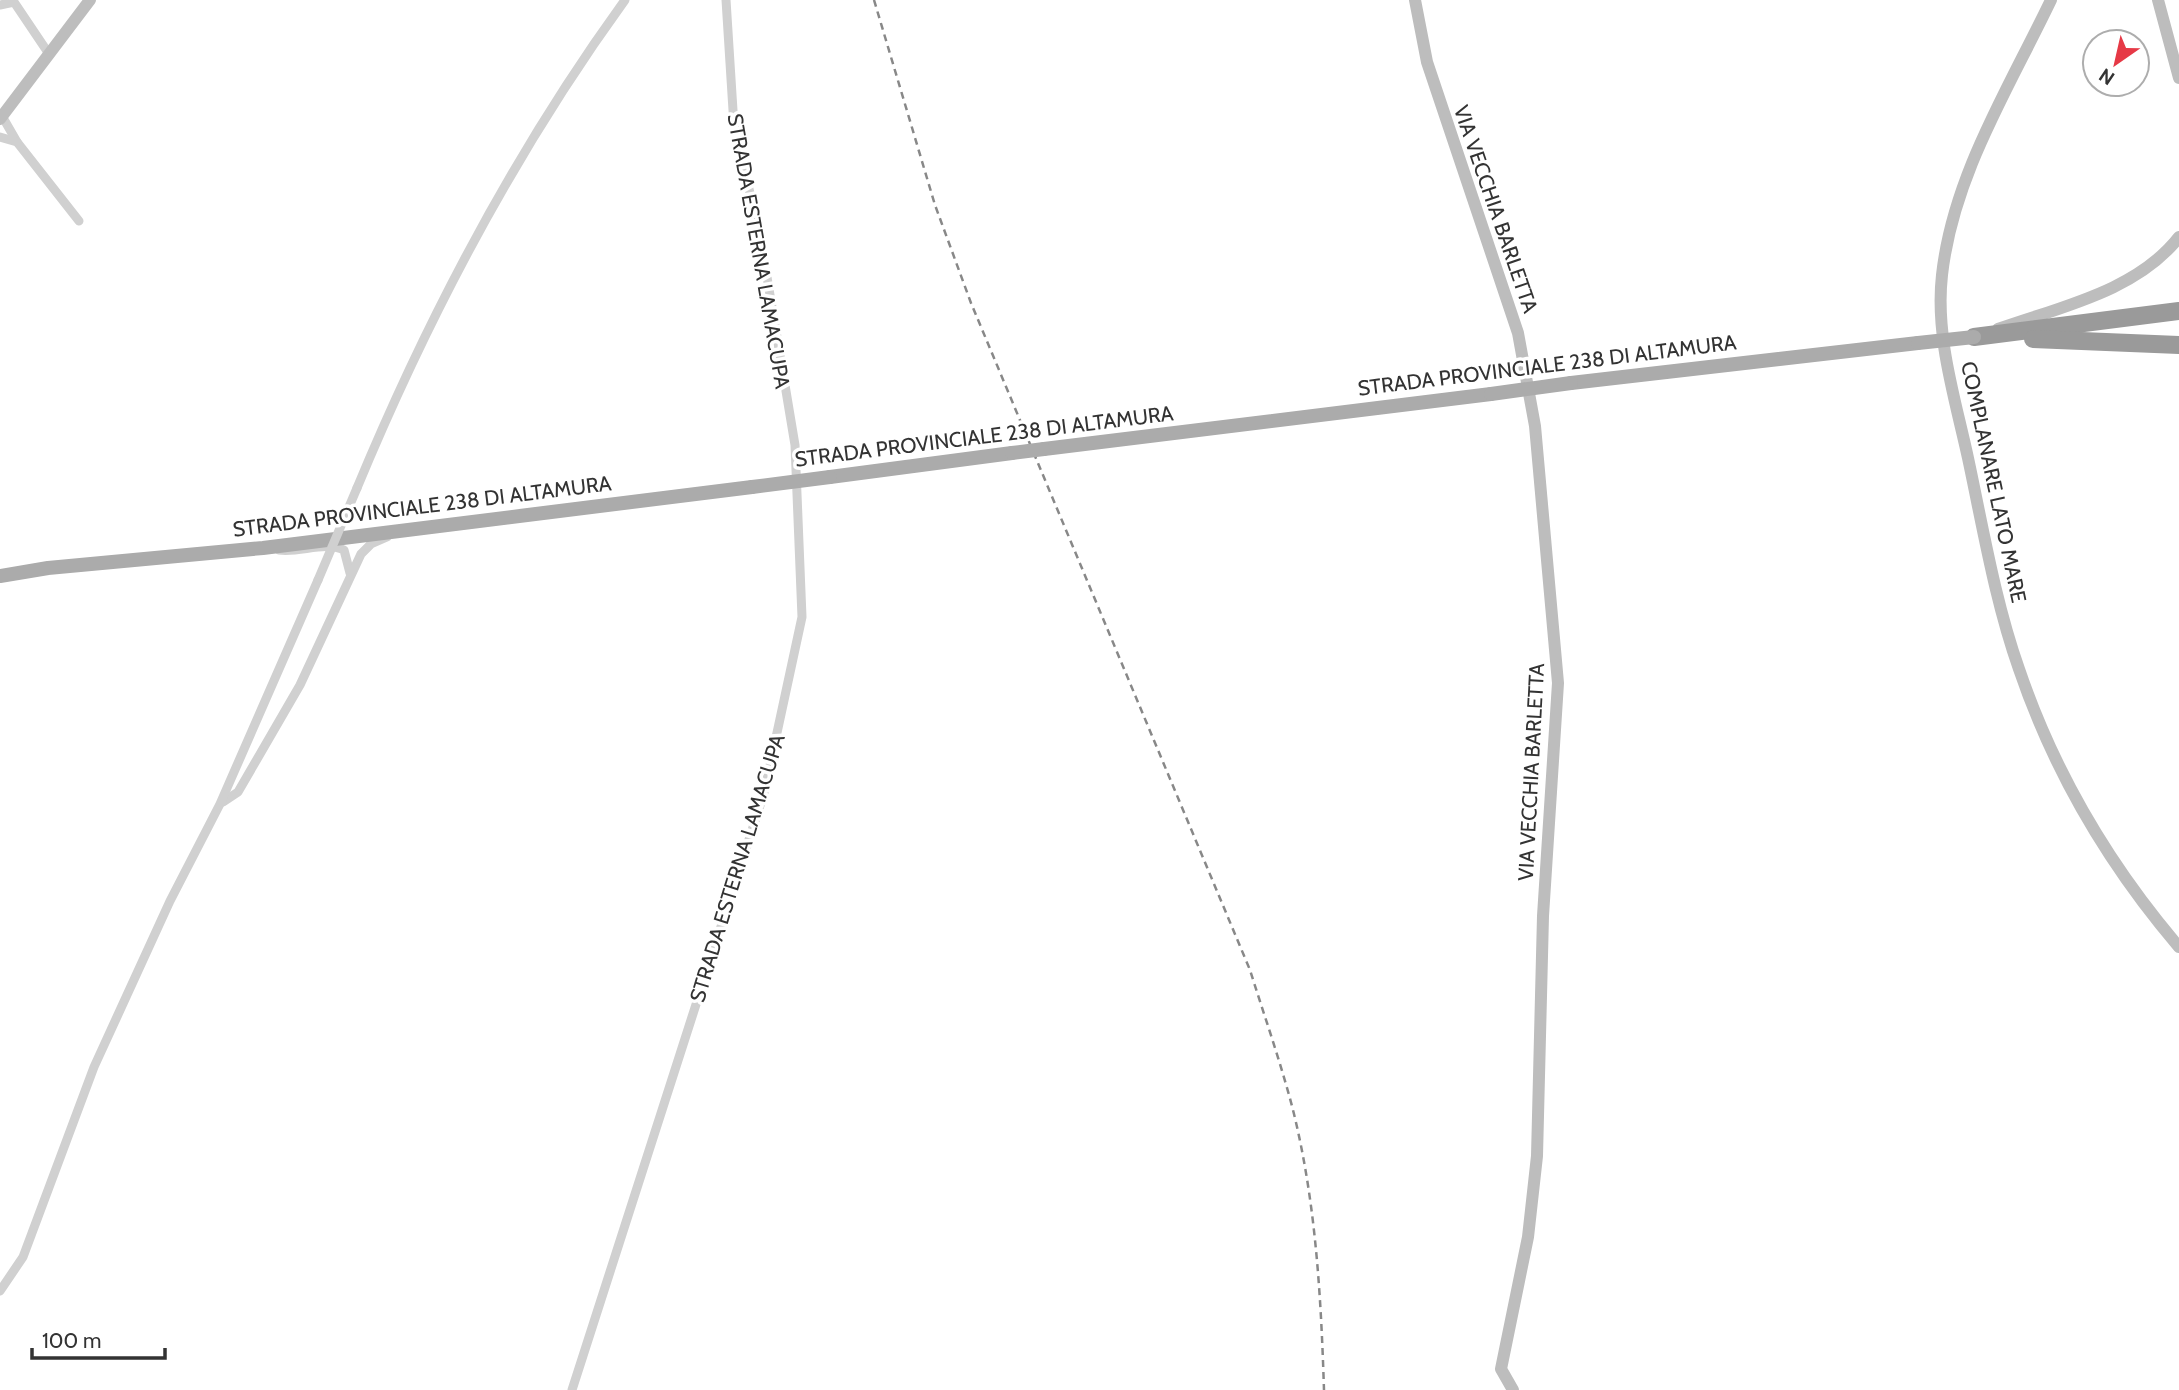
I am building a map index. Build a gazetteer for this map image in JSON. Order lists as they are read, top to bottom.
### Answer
{
  "streets": {
    "main road": ["STRADA PROVINCIALE 238 DI ALTAMURA"],
    "street": ["VIA VECCHIA BARLETTA", "STRADA ESTERNA LAMACUPA", "COMPLANARE LATO MARE"]
  },
  "scale_bar": "100 m",
  "north": "bottom left"
}
